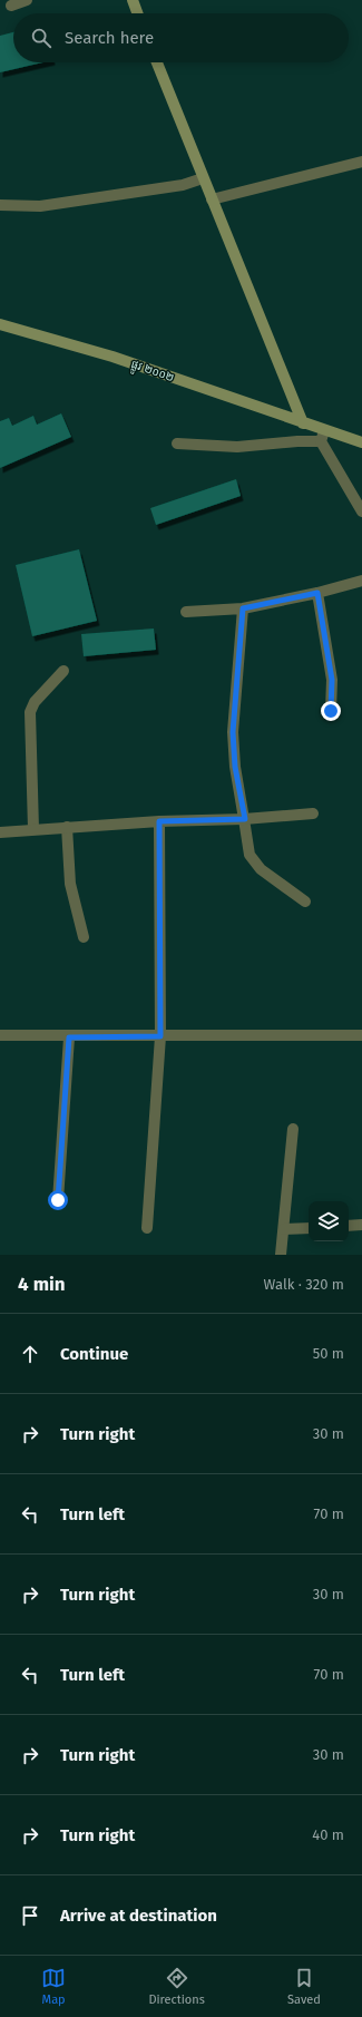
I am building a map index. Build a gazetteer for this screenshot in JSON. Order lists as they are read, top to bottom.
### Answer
{
  "streets": {
    "street": ["ផ្លូវ ២០០២"]
  },
  "page": {
    "search": "Search here",
    "heading": ["4 min", "Walk · 320 m"],
    "list": [
      ["Continue", "50 m"],
      ["Turn right", "30 m"],
      ["Turn left", "70 m"],
      ["Turn right", "30 m"],
      ["Turn left", "70 m"],
      ["Turn right", "30 m"],
      ["Turn right", "40 m"],
      "Arrive at destination"
    ],
    "nav": ["Map", "Directions", "Saved"]
  }
}
